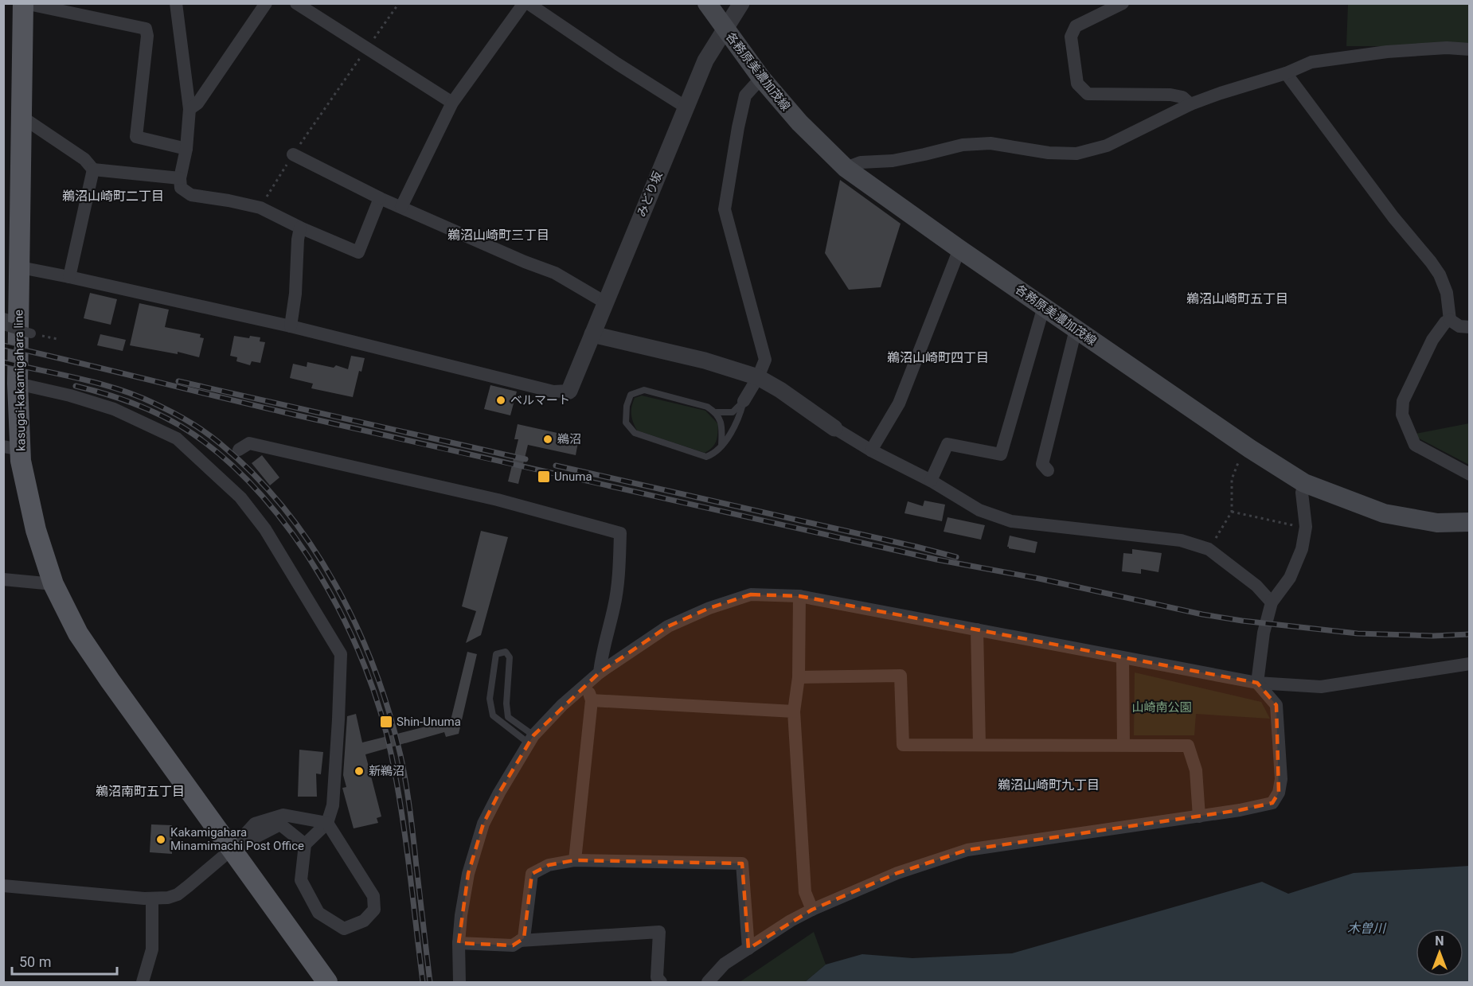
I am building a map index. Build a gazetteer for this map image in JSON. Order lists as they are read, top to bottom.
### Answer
{
  "streets": {
    "main road": ["各務原美濃加茂線", "kasugai-kakamigahara line"],
    "street": ["みどり坂"]
  },
  "crossings": [
    ["各務原美濃加茂線", "みどり坂"]
  ],
  "districts": [
    "鵜沼山崎町二丁目",
    "鵜沼山崎町三丁目",
    "鵜沼山崎町五丁目",
    "鵜沼山崎町四丁目",
    "鵜沼山崎町九丁目",
    "鵜沼南町五丁目"
  ],
  "water": ["木曽川"],
  "parks": ["山崎南公園"],
  "places": {
    "other": [
      "ベルマート",
      "鵜沼",
      "新鵜沼",
      "Kakamigahara Minamimachi Post Office"
    ],
    "transit": ["Unuma", "Shin-Unuma"]
  },
  "scale_bar": "50 m",
  "north": "top"
}
